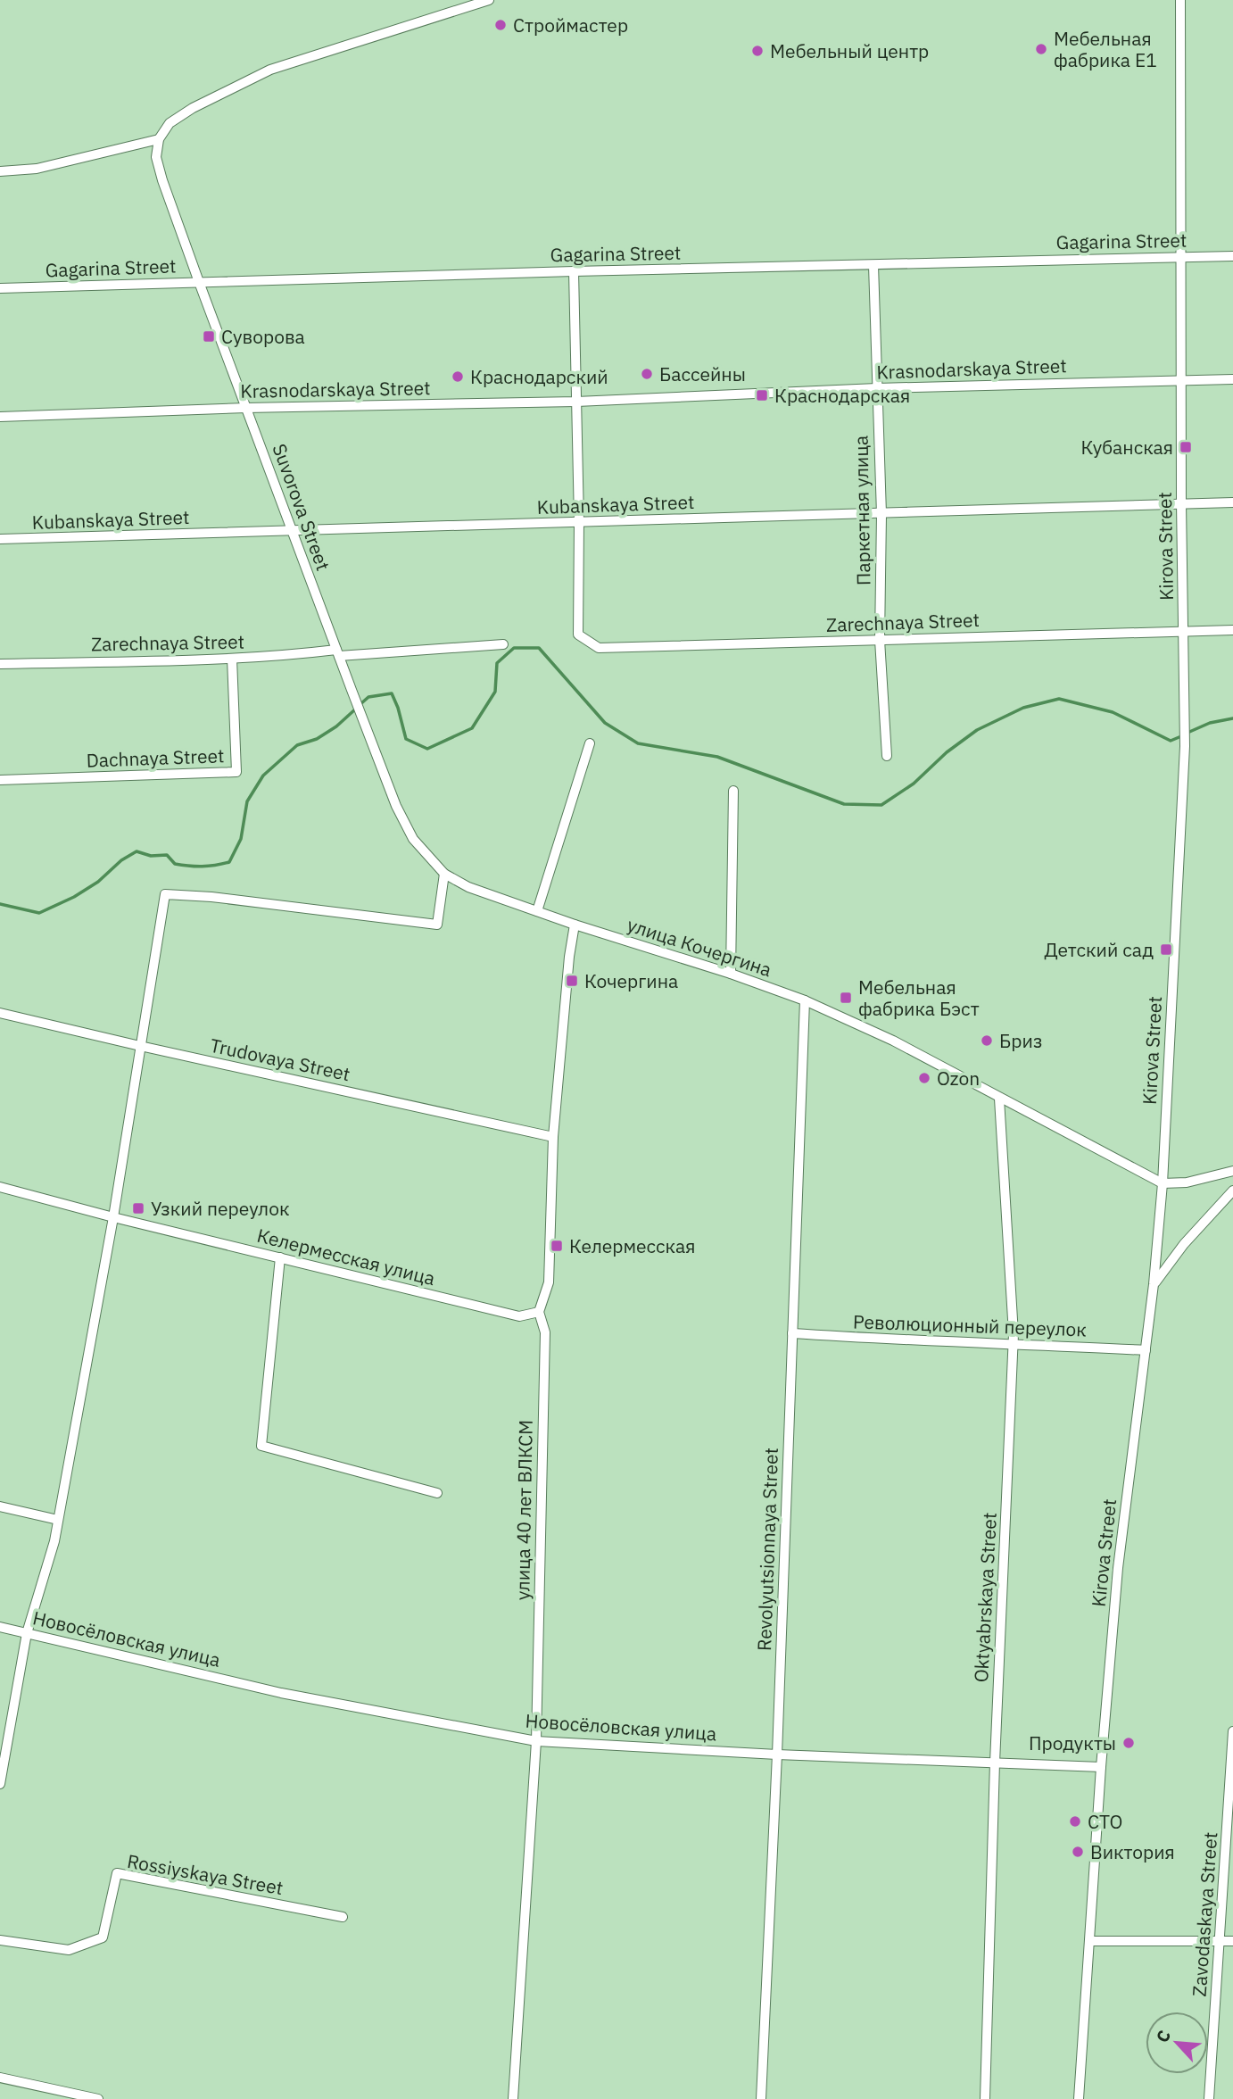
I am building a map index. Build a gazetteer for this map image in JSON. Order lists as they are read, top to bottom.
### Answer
{
  "streets": {
    "street": [
      "Gagarina Street",
      "Krasnodarskaya Street",
      "Kubanskaya Street",
      "Suvorova Street",
      "Паркетная улица",
      "Kirova Street",
      "Zarechnaya Street",
      "Dachnaya Street",
      "улица Кочергина",
      "Trudovaya Street",
      "Келермесская улица",
      "Революционный переулок",
      "улица 40 лет ВЛКСМ",
      "Revolyutsionnaya Street",
      "Oktyabrskaya Street",
      "Новосёловская улица",
      "Rossiyskaya Street",
      "Zavodaskaya Street"
    ]
  },
  "crossings": [
    ["Gagarina Street", "Suvorova Street"],
    ["Gagarina Street", "Паркетная улица"],
    ["Gagarina Street", "Kirova Street"],
    ["Krasnodarskaya Street", "Suvorova Street"],
    ["Krasnodarskaya Street", "Паркетная улица"],
    ["Krasnodarskaya Street", "Kirova Street"],
    ["Kubanskaya Street", "Suvorova Street"],
    ["Kubanskaya Street", "Паркетная улица"],
    ["Kubanskaya Street", "Kirova Street"],
    ["Kubanskaya Street", "Zarechnaya Street"],
    ["Suvorova Street", "Zarechnaya Street"],
    ["Suvorova Street", "улица Кочергина"],
    ["Паркетная улица", "Zarechnaya Street"],
    ["Kirova Street", "Zarechnaya Street"],
    ["Kirova Street", "улица Кочергина"],
    ["Kirova Street", "Революционный переулок"],
    ["Kirova Street", "Новосёловская улица"],
    ["Zarechnaya Street", "Dachnaya Street"],
    ["улица Кочергина", "улица 40 лет ВЛКСМ"],
    ["улица Кочергина", "Revolyutsionnaya Street"],
    ["улица Кочергина", "Oktyabrskaya Street"],
    ["Trudovaya Street", "улица 40 лет ВЛКСМ"],
    ["Келермесская улица", "улица 40 лет ВЛКСМ"],
    ["Революционный переулок", "Revolyutsionnaya Street"],
    ["Революционный переулок", "Oktyabrskaya Street"],
    ["улица 40 лет ВЛКСМ", "Новосёловская улица"],
    ["Revolyutsionnaya Street", "Новосёловская улица"],
    ["Oktyabrskaya Street", "Новосёловская улица"]
  ],
  "places": {
    "other": [
      "Строймастер",
      "Мебельная фабрика Е1",
      "Мебельный центр",
      "Бассейны",
      "Краснодарский",
      "Бриз",
      "Ozon",
      "Продукты",
      "СТО",
      "Виктория"
    ],
    "transit": [
      "Суворова",
      "Краснодарская",
      "Кубанская",
      "Детский сад",
      "Кочергина",
      "Мебельная фабрика Бэст",
      "Узкий переулок",
      "Келермесская"
    ]
  },
  "north": "top left"
}
